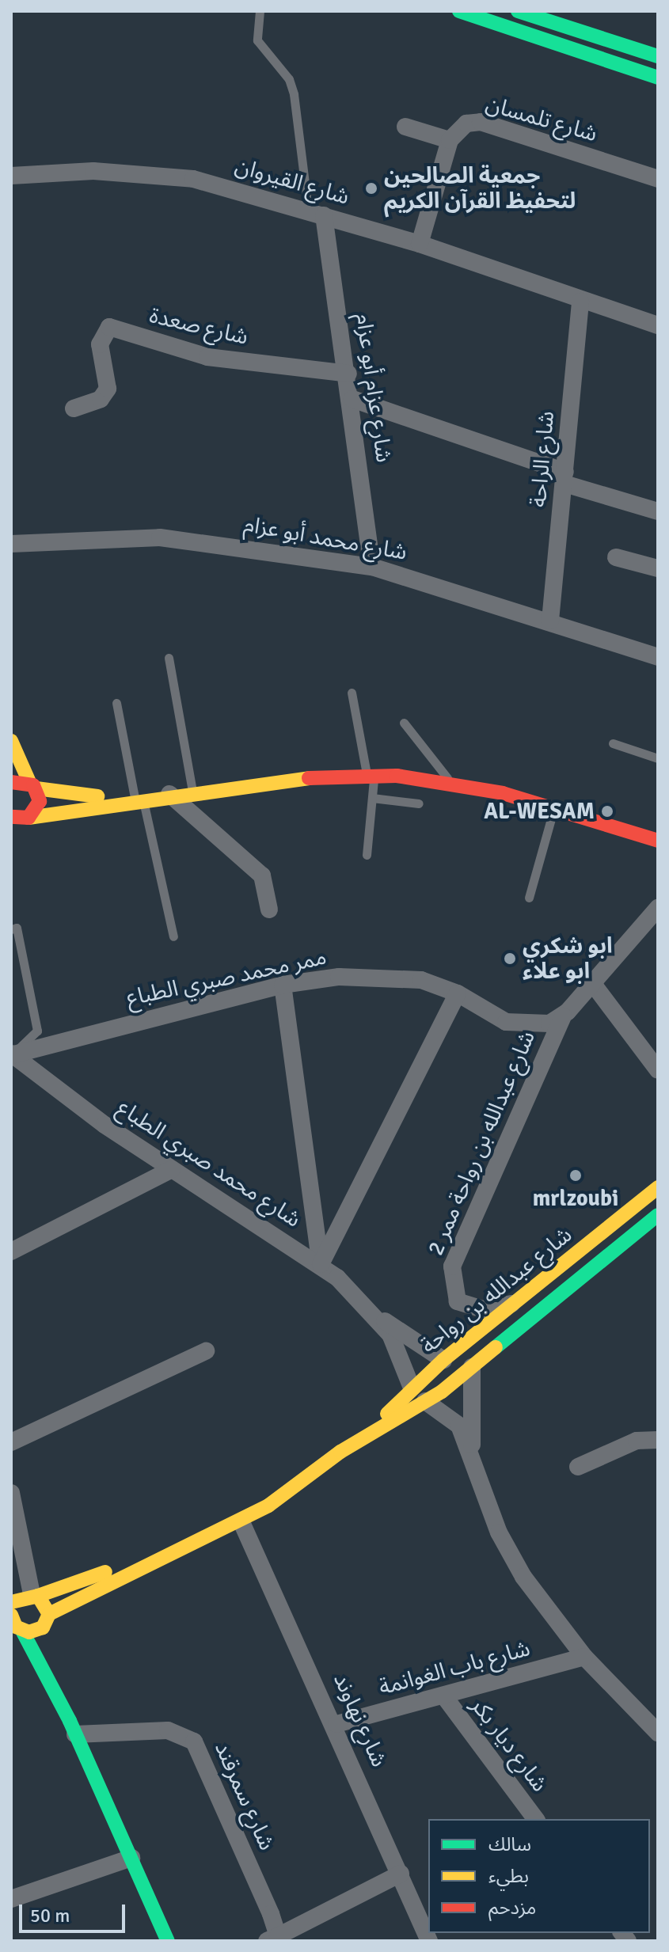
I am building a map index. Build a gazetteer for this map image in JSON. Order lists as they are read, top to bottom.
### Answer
{
  "streets": {
    "street": [
      "شارع تلمسان",
      "شارع القيروان",
      "شارع صعدة",
      "شارع عزام أبو عزام",
      "شارع الراحة",
      "شارع محمد أبو عزام",
      "ممر محمد صبري الطباع",
      "شارع عبدالله بن رواحة ممر 2",
      "شارع محمد صبري الطباع",
      "شارع عبدالله بن رواحة",
      "شارع باب الغوانمة",
      "شارع نهاوند",
      "شارع ديار بكر",
      "شارع سمرقند"
    ]
  },
  "crossings": [
    ["شارع القيروان", "شارع عزام أبو عزام"],
    ["شارع القيروان", "شارع الراحة"],
    ["شارع صعدة", "شارع عزام أبو عزام"],
    ["شارع عزام أبو عزام", "شارع محمد أبو عزام"],
    ["شارع الراحة", "شارع محمد أبو عزام"],
    ["ممر محمد صبري الطباع", "شارع عبدالله بن رواحة ممر 2"],
    ["ممر محمد صبري الطباع", "شارع محمد صبري الطباع"],
    ["شارع عبدالله بن رواحة ممر 2", "شارع عبدالله بن رواحة"],
    ["شارع محمد صبري الطباع", "شارع عبدالله بن رواحة"],
    ["شارع عبدالله بن رواحة", "شارع نهاوند"],
    ["شارع باب الغوانمة", "شارع نهاوند"],
    ["شارع باب الغوانمة", "شارع ديار بكر"]
  ],
  "places": [
    "جمعية الصالحين لتحفيظ القرآن الكريم",
    "AL-WESAM",
    "ابو شكري ابو علاء",
    "mrlzoubi"
  ],
  "legend": ["سالك", "بطيء", "مزدحم"],
  "scale_bar": "50 m"
}
